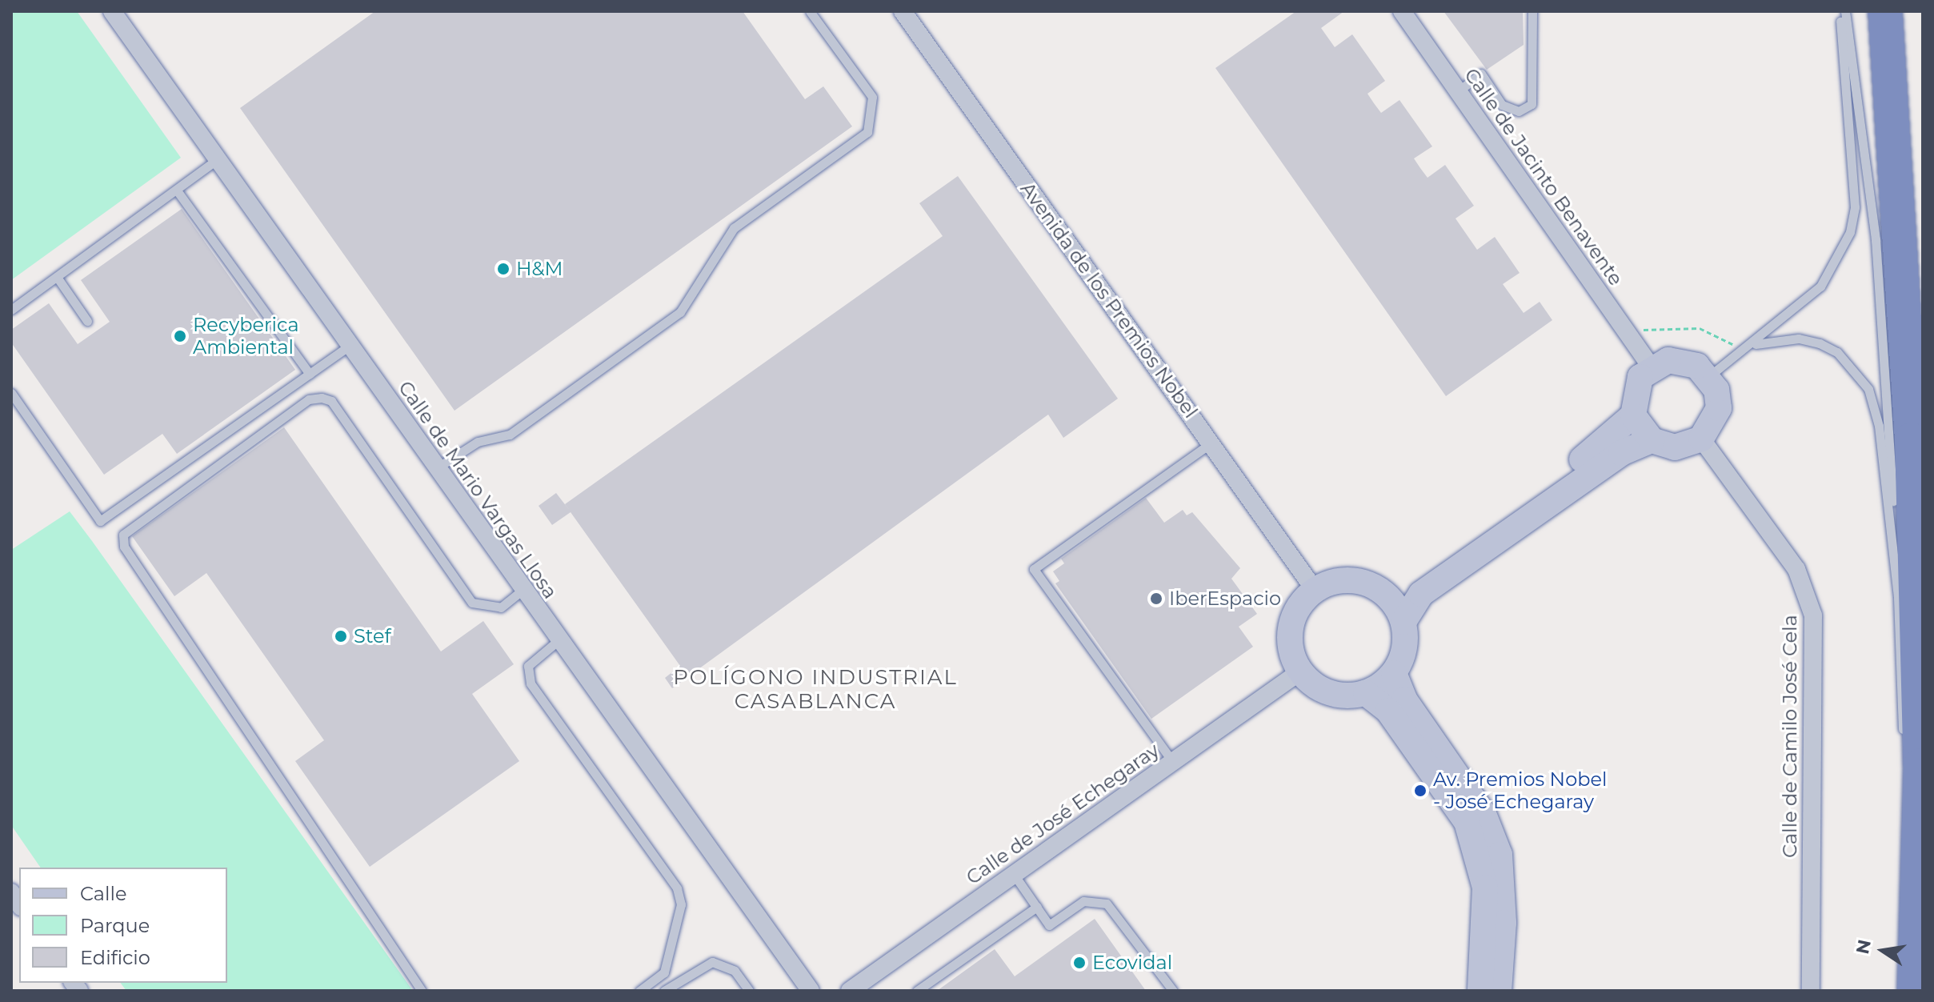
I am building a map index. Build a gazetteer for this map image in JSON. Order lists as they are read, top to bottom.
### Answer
{
  "streets": {
    "street": [
      "Calle de Jacinto Benavente",
      "Avenida de los Premios Nobel",
      "Calle de Mario Vargas Llosa",
      "Calle de Camilo José Cela",
      "Calle de José Echegaray"
    ]
  },
  "crossings": [
    ["Calle de Jacinto Benavente", "Calle de Camilo José Cela"],
    ["Avenida de los Premios Nobel", "Calle de José Echegaray"]
  ],
  "districts": ["POLÍGONO INDUSTRIAL CASABLANCA"],
  "places": [
    "H&M",
    "Recyberica Ambiental",
    "IberEspacio",
    "Stef",
    "Av. Premios Nobel - José Echegaray",
    "Ecovidal"
  ],
  "legend": ["Calle", "Parque", "Edificio"],
  "north": "left"
}
